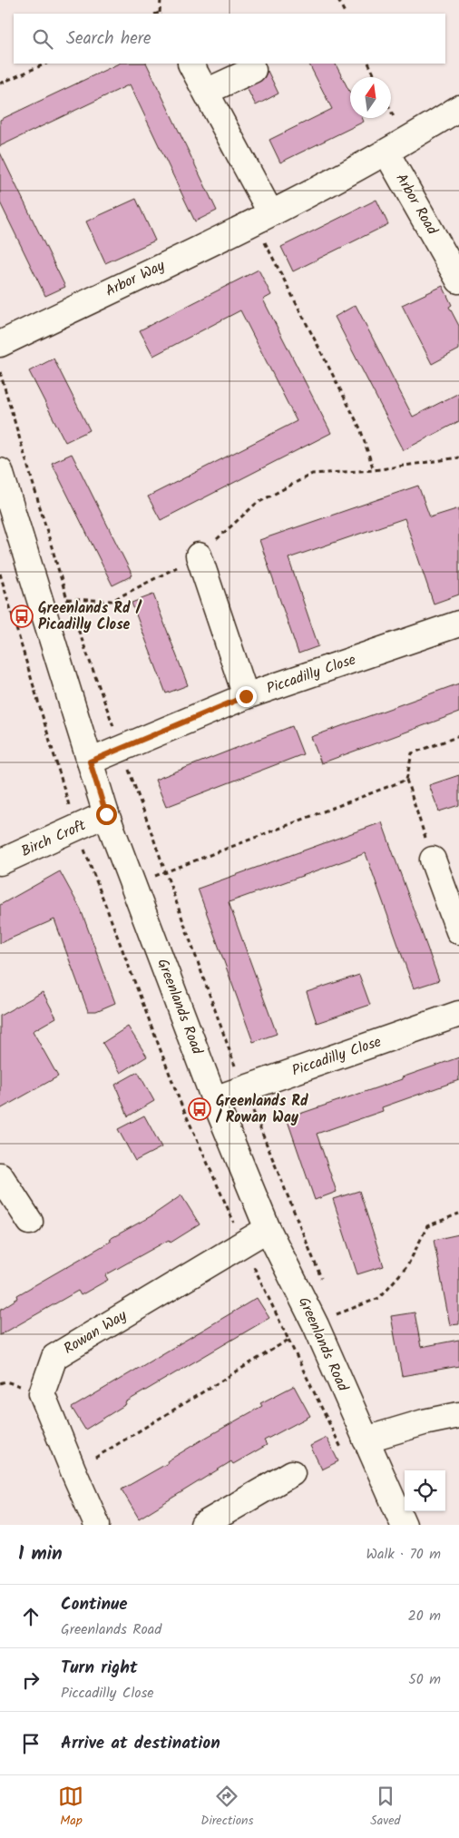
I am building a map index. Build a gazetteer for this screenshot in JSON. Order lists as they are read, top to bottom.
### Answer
{
  "streets": {
    "street": [
      "Arbor Road",
      "Arbor Way",
      "Piccadilly Close",
      "Birch Croft",
      "Greenlands Road",
      "Rowan Way"
    ]
  },
  "crossings": [
    ["Arbor Road", "Arbor Way"],
    ["Piccadilly Close", "Greenlands Road"],
    ["Birch Croft", "Greenlands Road"],
    ["Greenlands Road", "Rowan Way"]
  ],
  "places": {
    "bus stop": ["Greenlands Rd / Picadilly Close", "Greenlands Rd / Rowan Way"]
  },
  "north": "top",
  "page": {
    "search": "Search here",
    "heading": ["1 min", "Walk · 70 m"],
    "list": [
      ["Continue", "Greenlands Road", "20 m"],
      ["Turn right", "Piccadilly Close", "50 m"],
      "Arrive at destination"
    ],
    "nav": ["Map", "Directions", "Saved"]
  }
}
